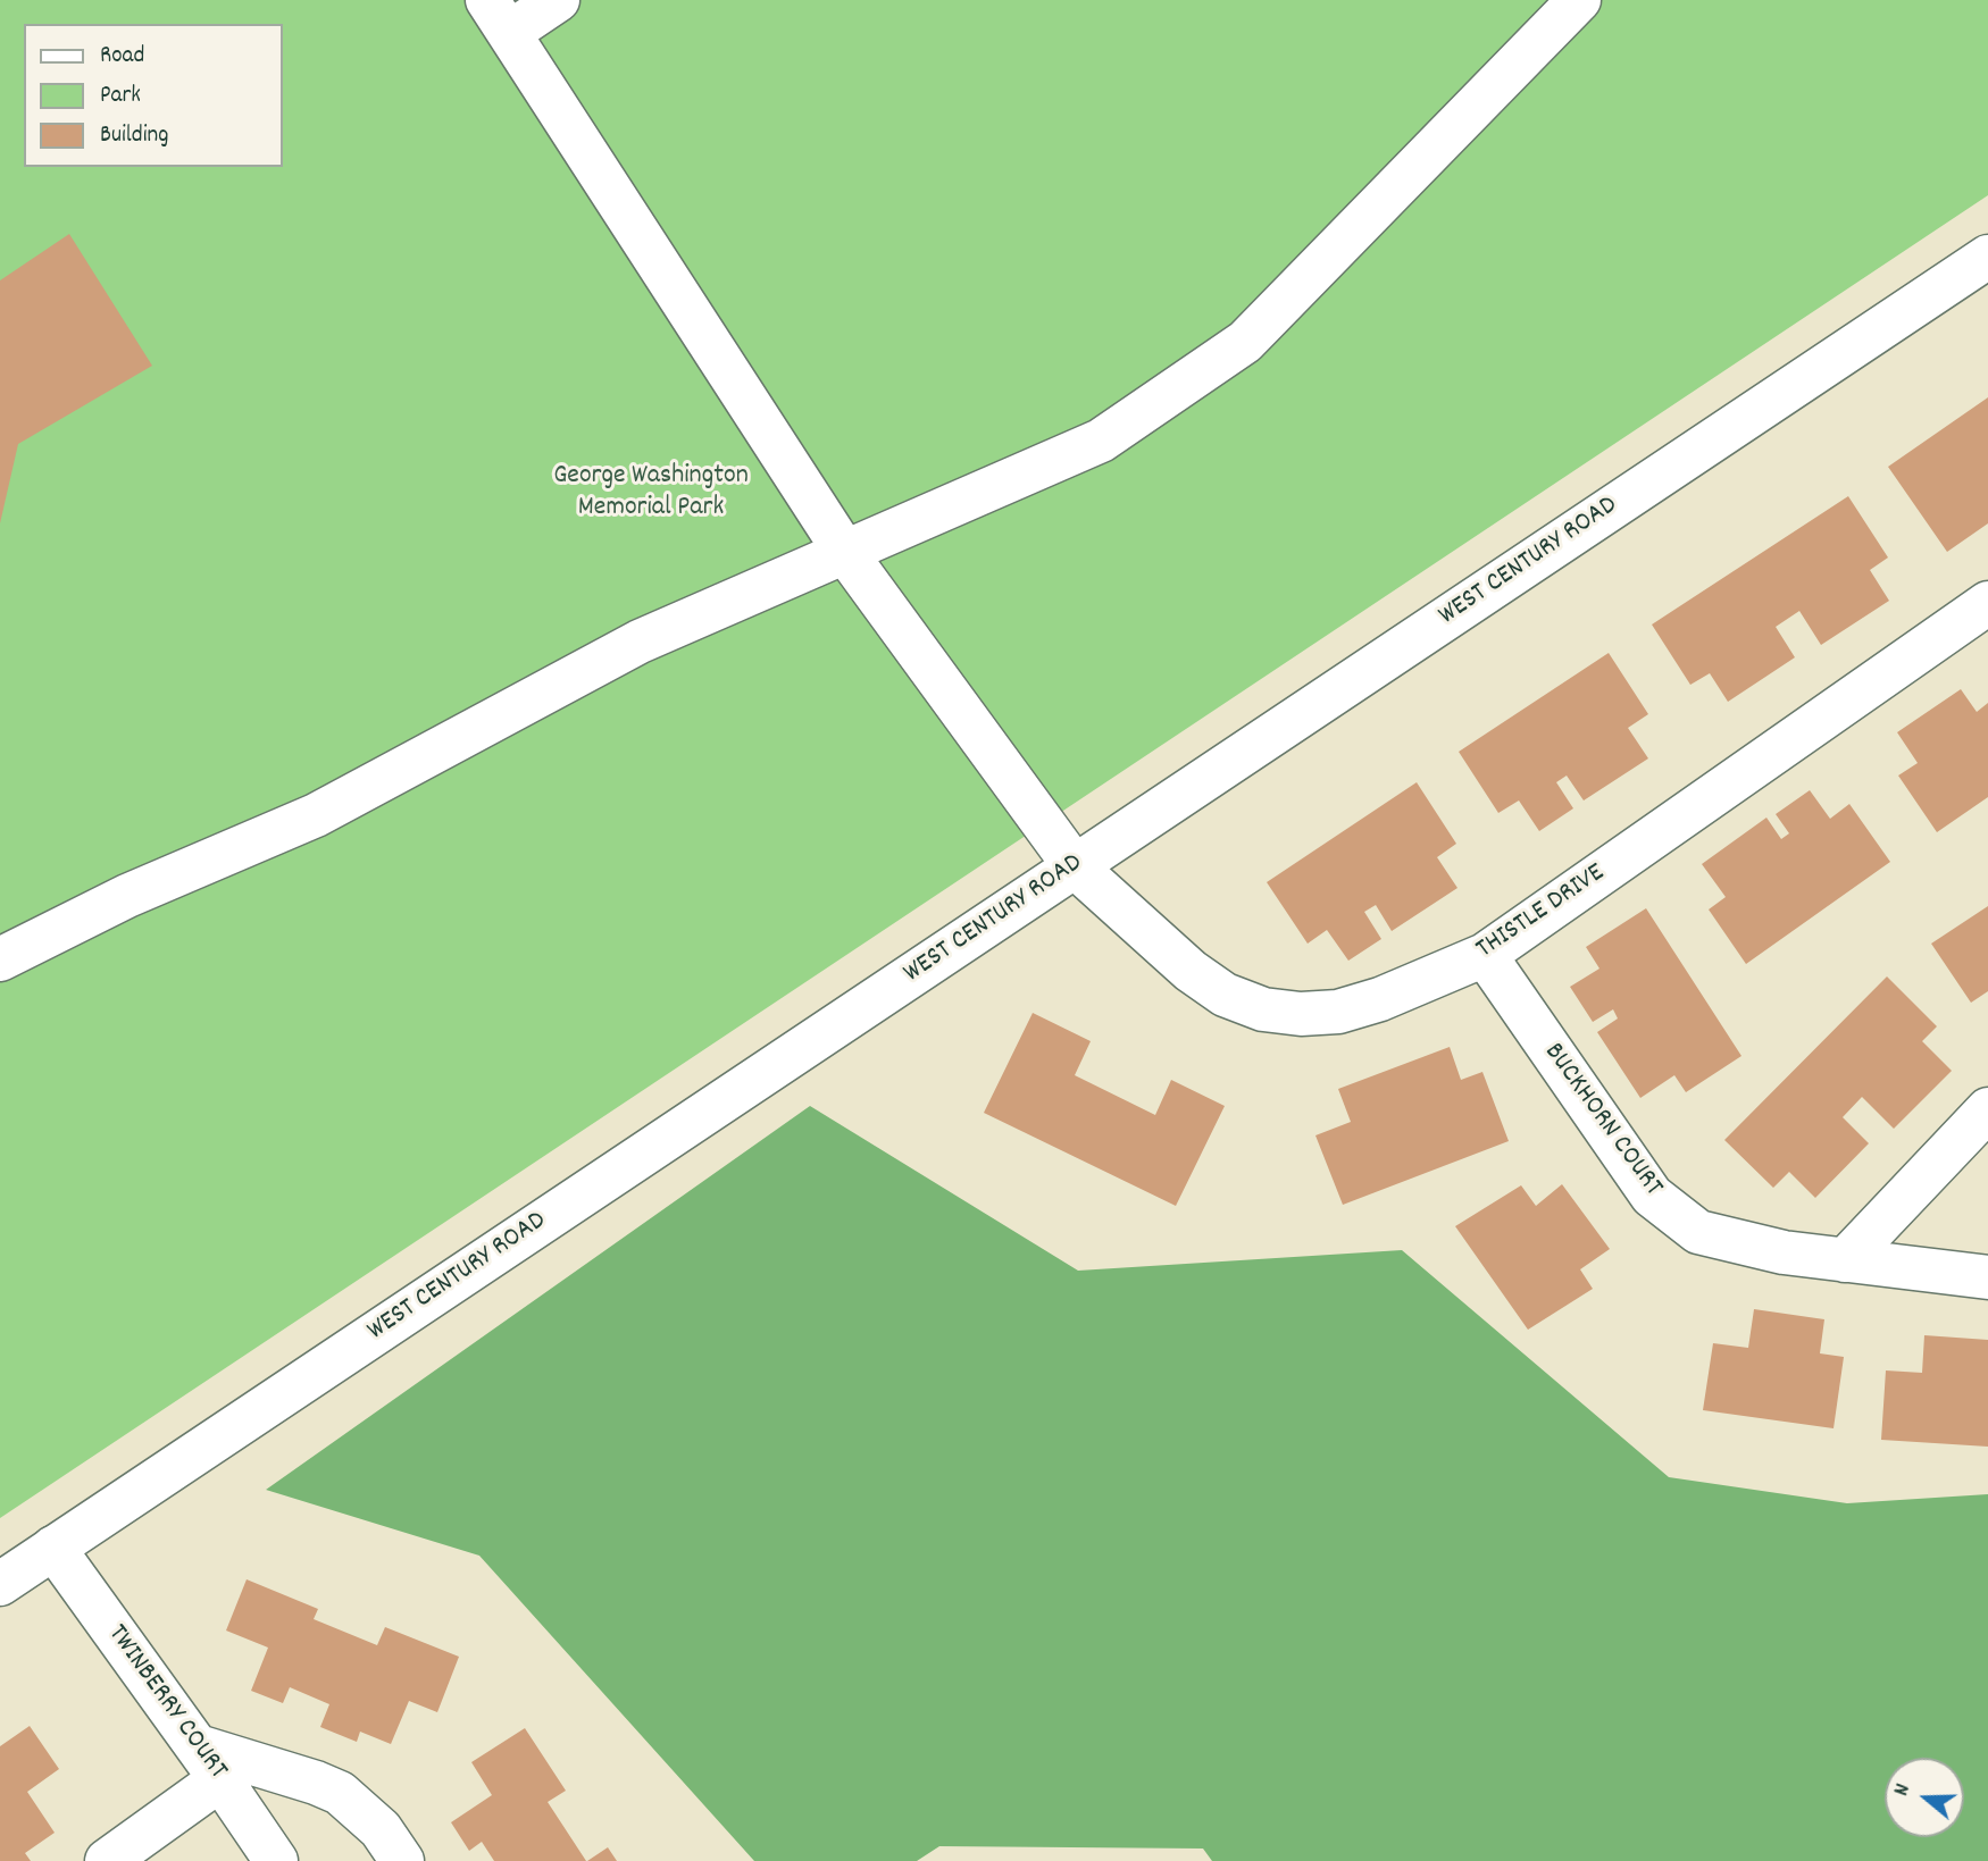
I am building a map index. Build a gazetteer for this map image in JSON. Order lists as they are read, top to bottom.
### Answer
{
  "streets": {
    "street": [
      "WEST CENTURY ROAD",
      "THISTLE DRIVE",
      "BUCKHORN COURT",
      "TWINBERRY COURT"
    ]
  },
  "crossings": [
    ["WEST CENTURY ROAD", "THISTLE DRIVE"],
    ["WEST CENTURY ROAD", "TWINBERRY COURT"],
    ["THISTLE DRIVE", "BUCKHORN COURT"]
  ],
  "parks": ["George Washington Memorial Park"],
  "legend": ["Road", "Park", "Building"],
  "north": "left"
}
